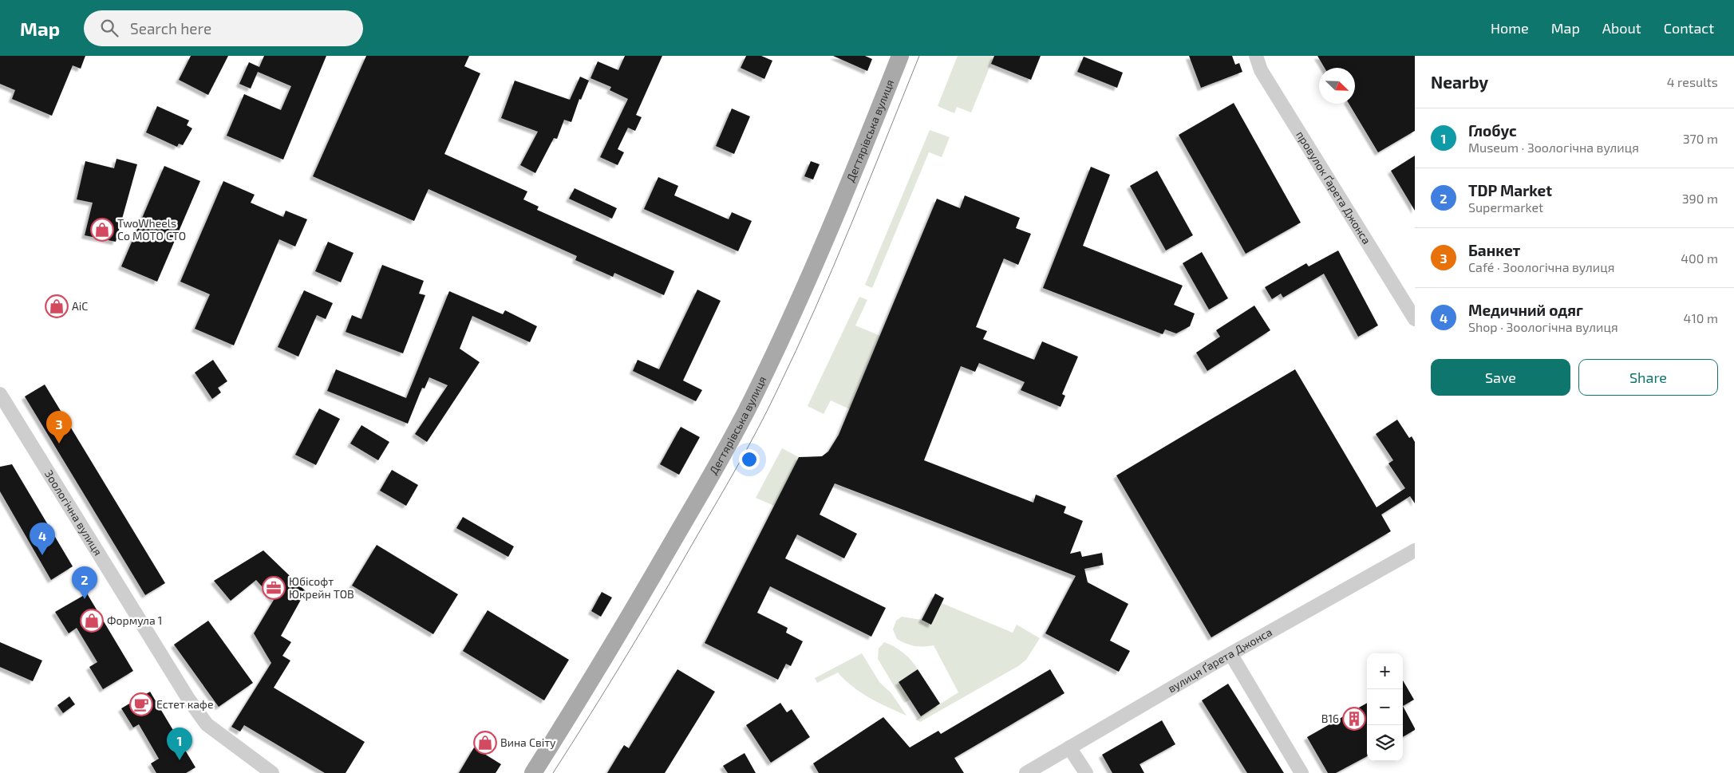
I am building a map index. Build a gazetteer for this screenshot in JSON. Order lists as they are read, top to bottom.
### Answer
{
  "streets": {
    "main road": ["Дегтярівська вулиця"],
    "street": ["провулок Ґарета Джонса", "Зоологічна вулиця", "вулиця Ґарета Джонса"]
  },
  "places": {
    "shop": [
      "TwoWheels Co МОТО СТО",
      "АіС",
      "Формула 1",
      "Вина Світу"
    ],
    "office": ["Юбісофт Юкрейн ТОВ"],
    "cafe": ["Естет кафе"],
    "building": ["B16"]
  },
  "north": "bottom right",
  "page": {
    "header": "Map",
    "search": "Search here",
    "nav": [
      "Home",
      "Map",
      "About",
      "Contact"
    ],
    "heading": ["Nearby", "4 results"],
    "list": [
      {
        "mark": "1",
        "name": "Глобус",
        "note": "Museum · Зоологічна вулиця",
        "value": "370 m"
      },
      {
        "mark": "2",
        "name": "TDP Market",
        "note": "Supermarket",
        "value": "390 m"
      },
      {
        "mark": "3",
        "name": "Банкет",
        "note": "Café · Зоологічна вулиця",
        "value": "400 m"
      },
      {
        "mark": "4",
        "name": "Медичний одяг",
        "note": "Shop · Зоологічна вулиця",
        "value": "410 m"
      }
    ],
    "buttons": ["Save", "Share"],
    "pins": [
      "3",
      "4",
      "2",
      "1"
    ],
    "map_buttons": ["+", "−"]
  }
}
